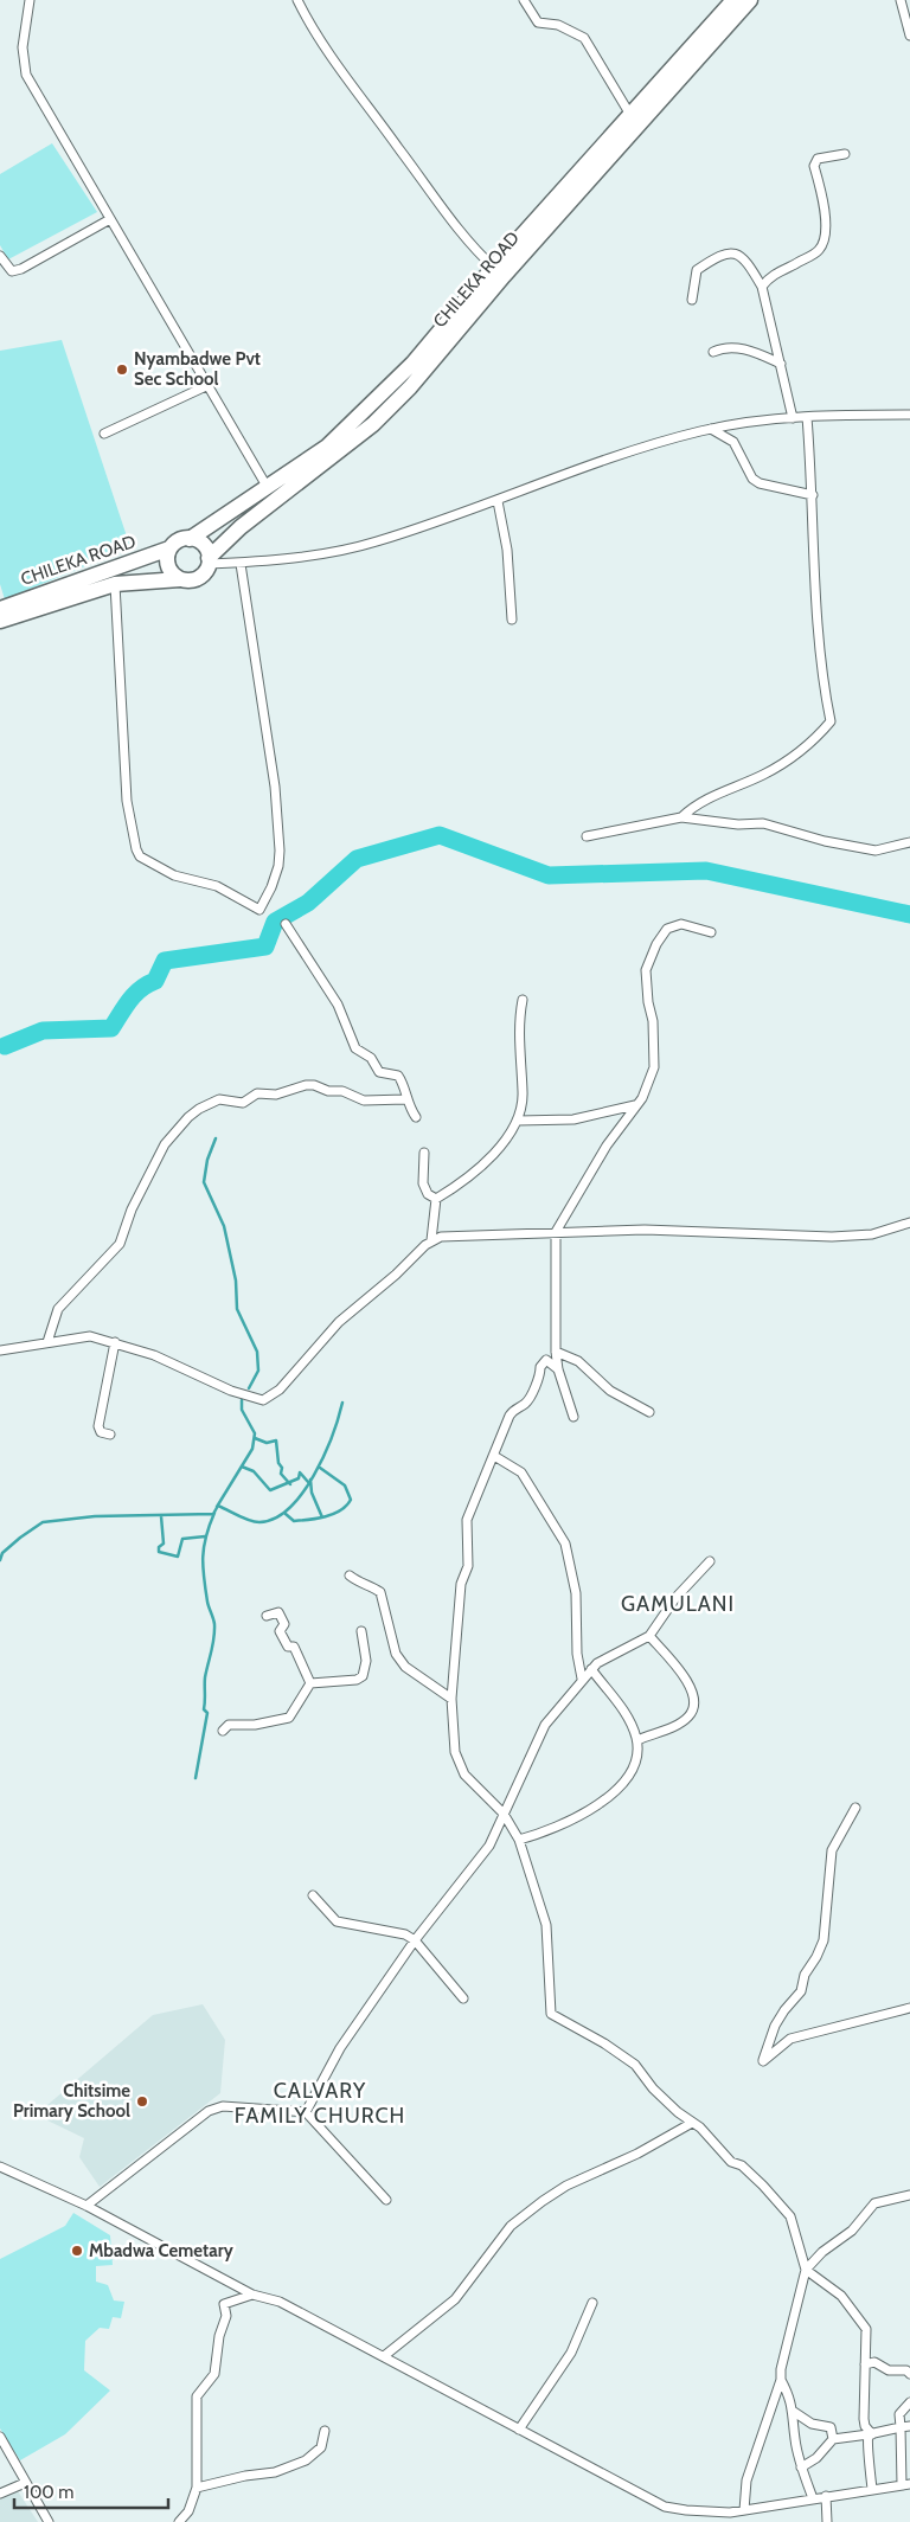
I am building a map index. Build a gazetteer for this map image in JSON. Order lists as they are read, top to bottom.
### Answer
{
  "streets": {
    "highway": ["CHILEKA ROAD"]
  },
  "districts": ["GAMULANI", "CALVARY FAMILY CHURCH"],
  "places": ["Nyambadwe Pvt Sec School", "Chitsime Primary School", "Mbadwa Cemetary"],
  "scale_bar": "100 m"
}
